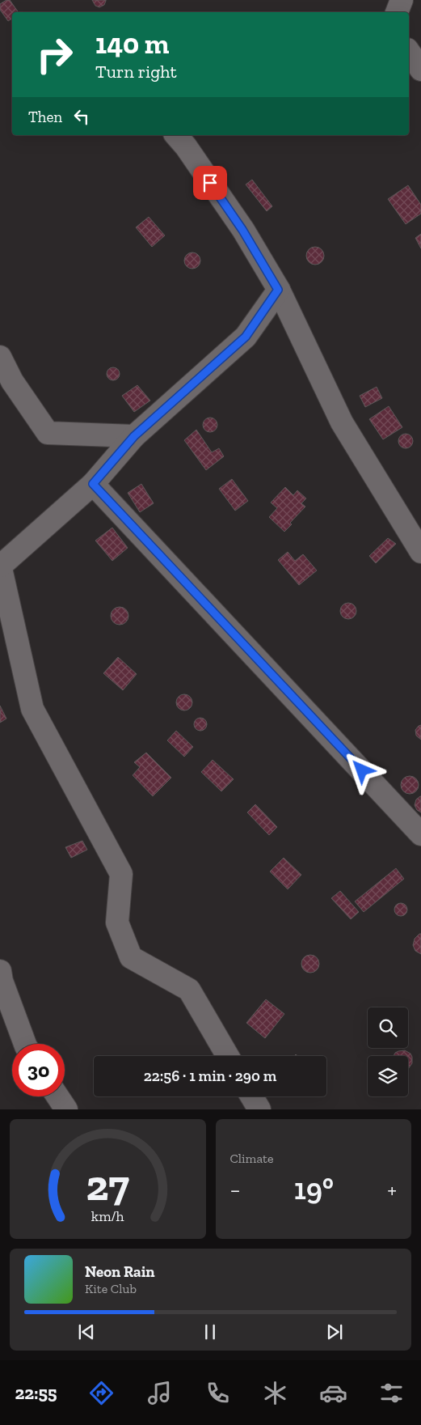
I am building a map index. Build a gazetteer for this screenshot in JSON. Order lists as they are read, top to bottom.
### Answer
{
  "page": {
    "turn": ["140 m", "Turn right"],
    "then": "Then",
    "limit": "30",
    "trip": "22:56 · 1 min · 290 m",
    "tile": "Climate",
    "heat": ["−", "19°", "+"],
    "song": ["Neon Rain", "Kite Club"],
    "tabs": "22:55",
    "gauge": ["27", "km/h"]
  }
}
